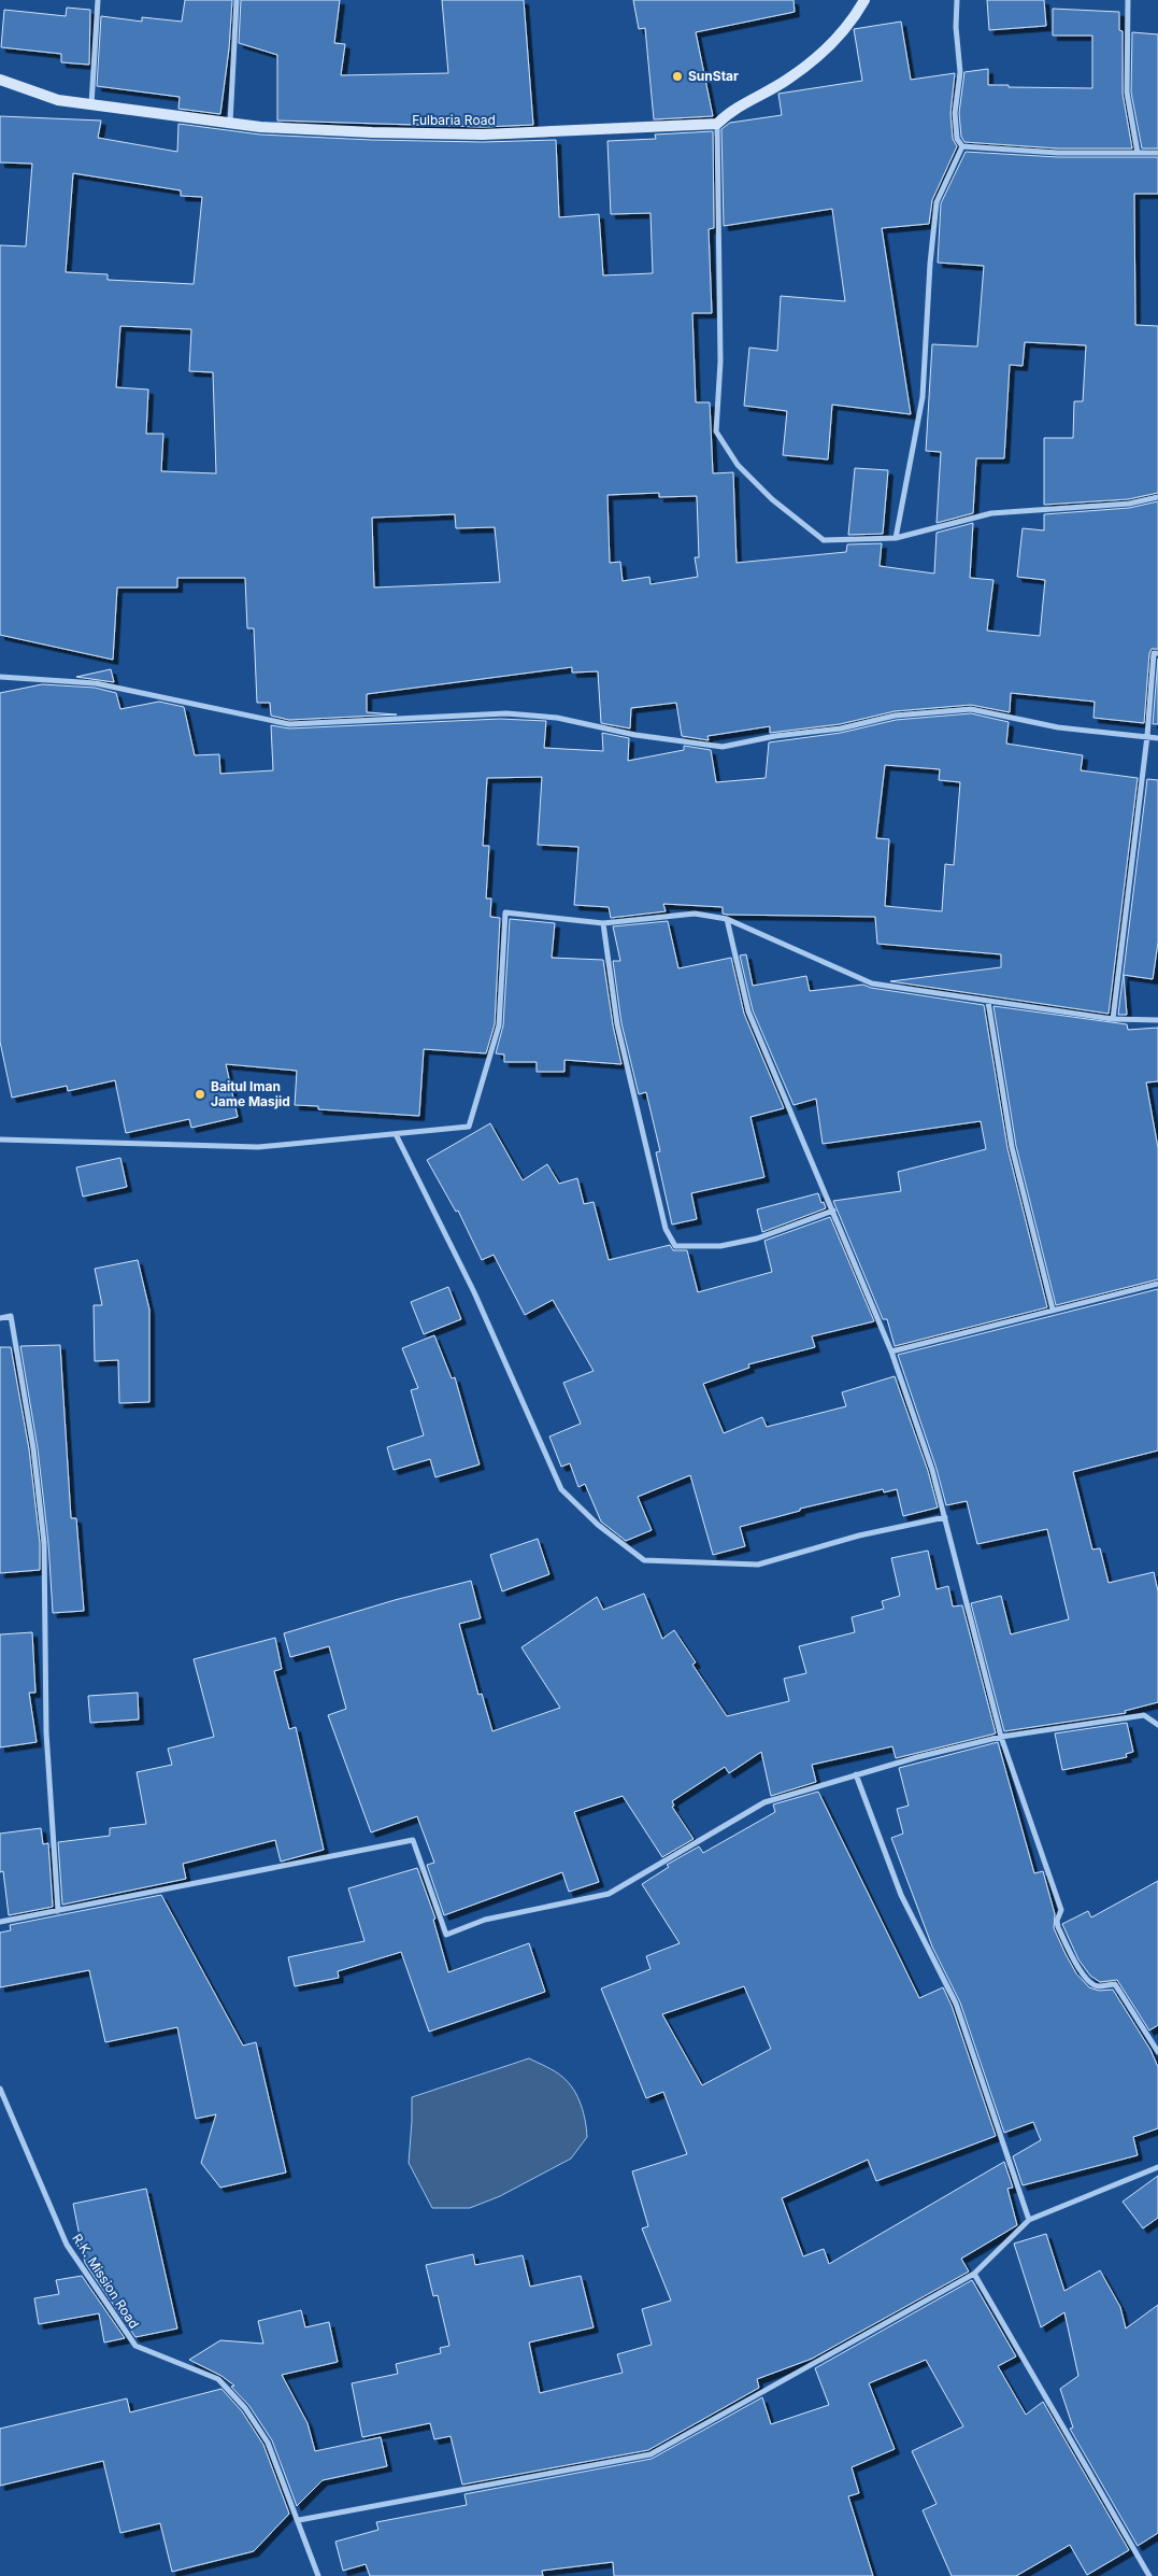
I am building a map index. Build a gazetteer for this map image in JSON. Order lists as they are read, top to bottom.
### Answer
{
  "streets": {
    "main road": ["Fulbaria Road"],
    "street": ["R.K. Mission Road"]
  },
  "places": ["SunStar", "Baitul Iman Jame Masjid"]
}
